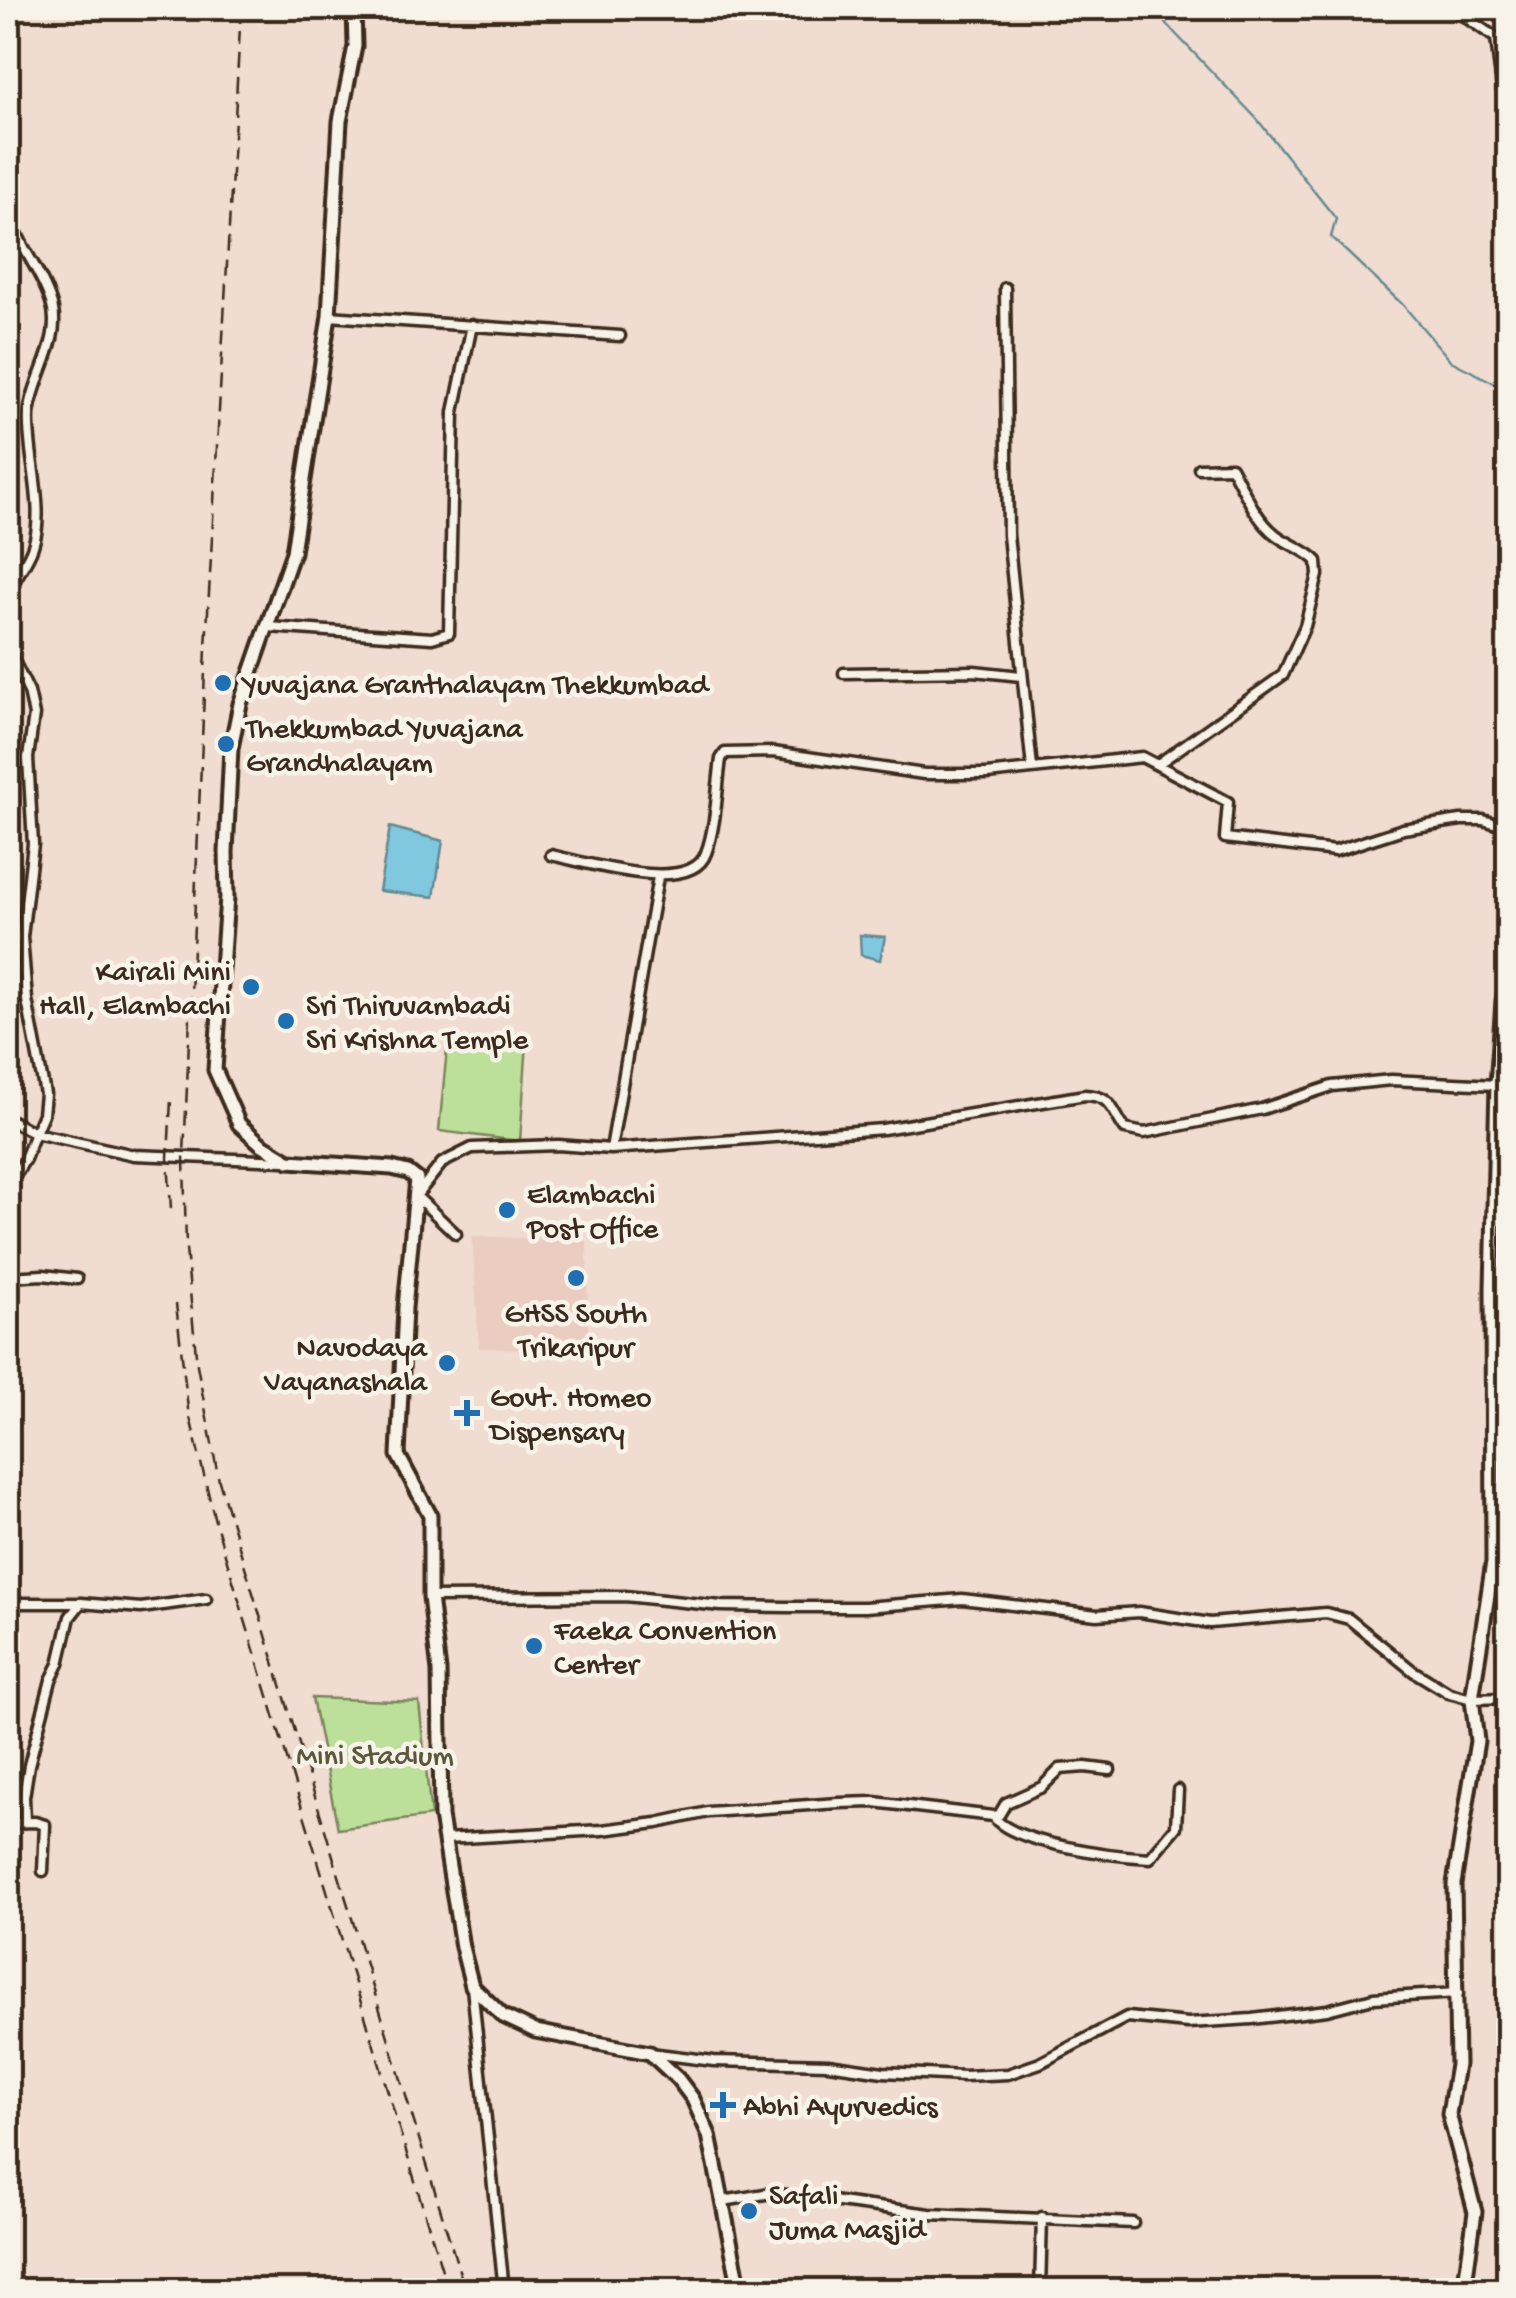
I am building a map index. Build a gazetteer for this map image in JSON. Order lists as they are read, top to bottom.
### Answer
{
  "parks": ["Mini Stadium"],
  "places": {
    "other": [
      "Yuvajana Granthalayam Thekkumbad",
      "Thekkumbad Yuvajana Grandhalayam",
      "Kairali Mini Hall, Elambachi",
      "Sri Thiruvambadi Sri Krishna Temple",
      "Elambachi Post Office",
      "GHSS South Trikaripur",
      "Navodaya Vayanashala",
      "Faeka Convention Center",
      "Safali Juma Masjid"
    ],
    "health": ["Govt. Homeo Dispensary", "Abhi Ayurvedics"]
  }
}
